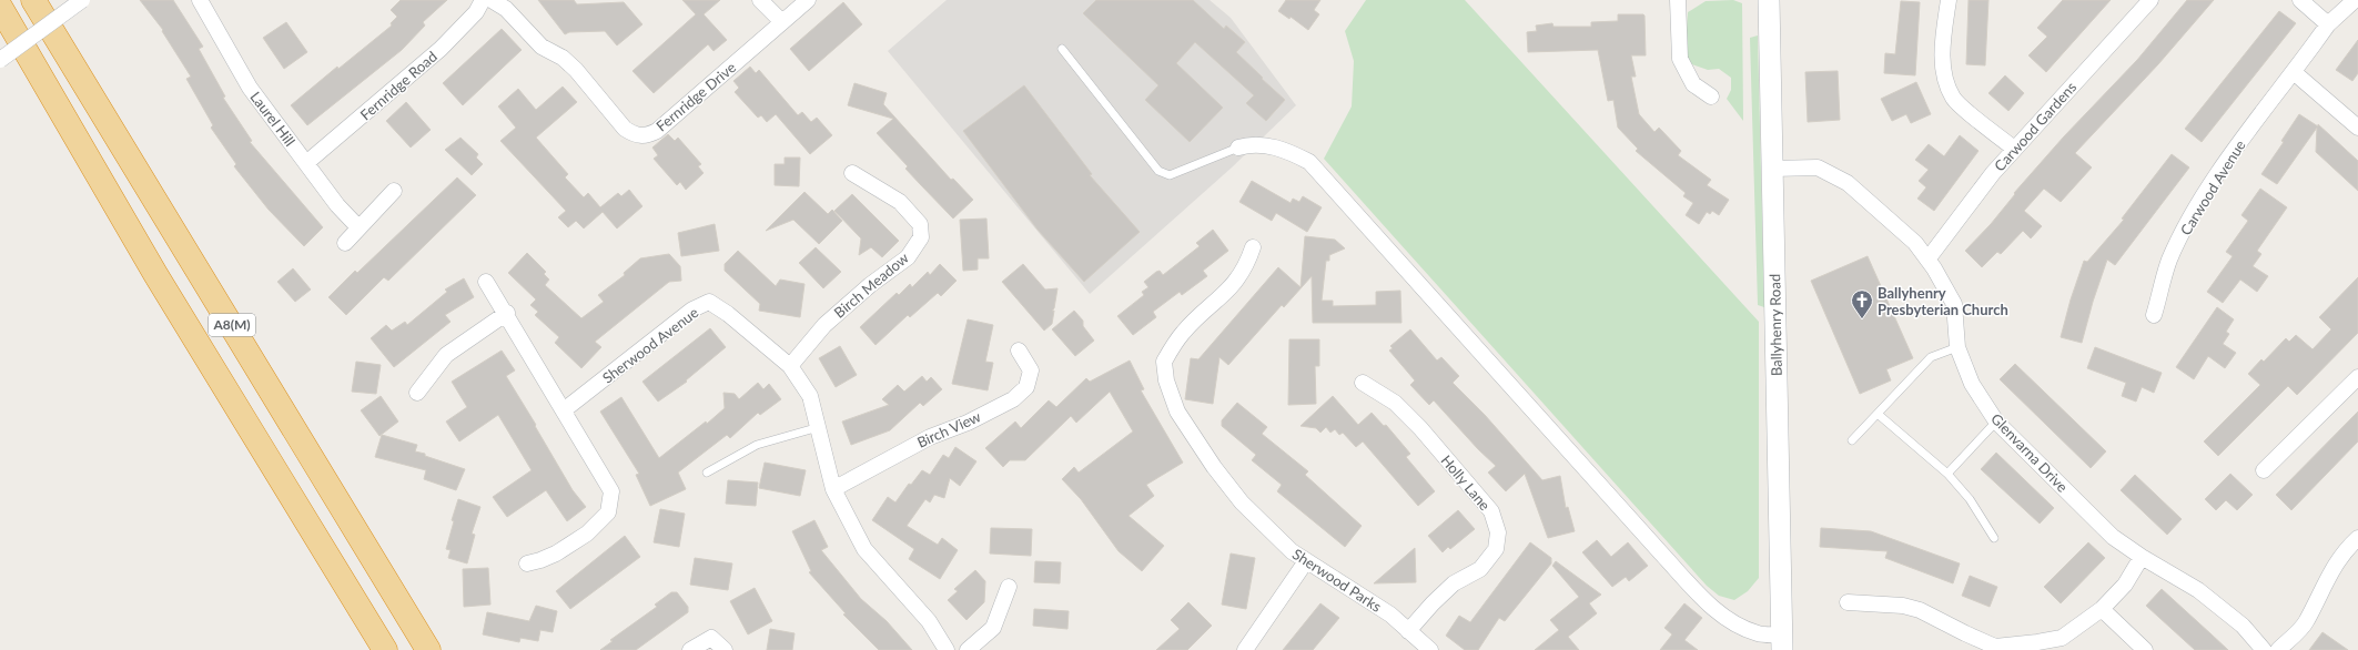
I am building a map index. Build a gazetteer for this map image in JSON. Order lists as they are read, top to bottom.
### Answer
{
  "streets": {
    "highway": ["A8(M)"],
    "main road": ["Ballyhenry Road"],
    "street": [
      "Fernridge Road",
      "Fernridge Drive",
      "Laurel Hill",
      "Carwood Gardens",
      "Carwood Avenue",
      "Birch Meadow",
      "Sherwood Avenue",
      "Birch View",
      "Glenvarna Drive",
      "Holly Lane",
      "Sherwood Parks"
    ]
  },
  "crossings": [
    ["Fernridge Road", "Laurel Hill"],
    ["Carwood Gardens", "Glenvarna Drive"],
    ["Birch Meadow", "Sherwood Avenue"],
    ["Ballyhenry Road", "Glenvarna Drive"],
    ["Sherwood Avenue", "Birch View"],
    ["Holly Lane", "Sherwood Parks"]
  ],
  "places": {
    "church": ["Ballyhenry Presbyterian Church"]
  }
}
